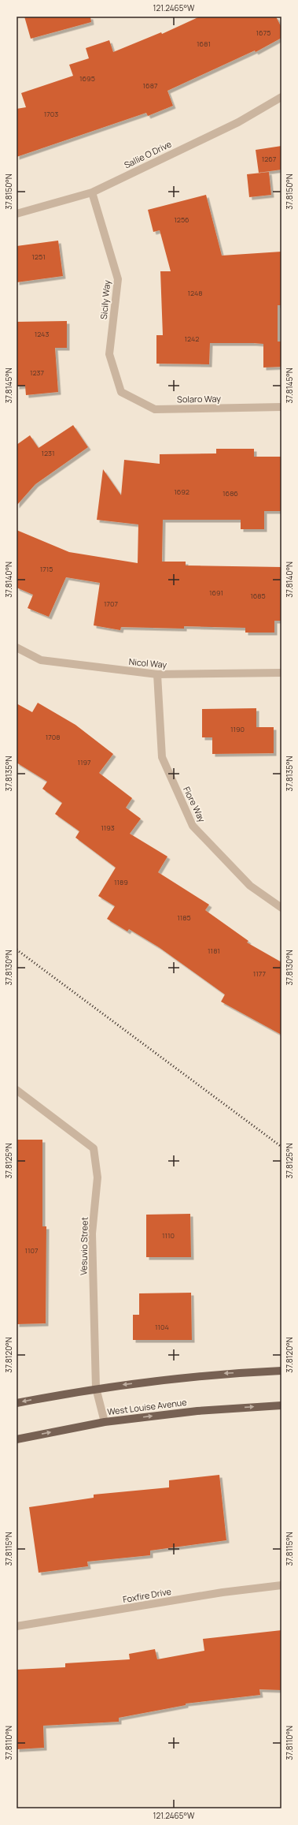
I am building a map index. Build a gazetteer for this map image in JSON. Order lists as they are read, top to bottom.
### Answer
{
  "streets": {
    "main road": ["West Louise Avenue"],
    "street": [
      "Sallie O Drive",
      "Sicily Way",
      "Solaro Way",
      "Nicol Way",
      "Fiore Way",
      "Vesuvio Street",
      "Foxfire Drive"
    ]
  },
  "crossings": [
    ["Sallie O Drive", "Sicily Way"],
    ["Sicily Way", "Solaro Way"],
    ["Nicol Way", "Fiore Way"],
    ["Vesuvio Street", "West Louise Avenue"]
  ],
  "house_numbers": [
    "1675",
    "1681",
    "1695",
    "1687",
    "1703",
    "1267",
    "1256",
    "1251",
    "1248",
    "1243",
    "1242",
    "1237",
    "1231",
    "1692",
    "1686",
    "1715",
    "1691",
    "1685",
    "1707",
    "1190",
    "1708",
    "1197",
    "1193",
    "1189",
    "1185",
    "1181",
    "1177",
    "1110",
    "1107",
    "1104"
  ],
  "coordinates": [
    "121.2465°W",
    "37.8150°N",
    "37.8145°N",
    "37.8140°N",
    "37.8135°N",
    "37.8130°N",
    "37.8125°N",
    "37.8120°N",
    "37.8115°N",
    "37.8110°N"
  ]
}
